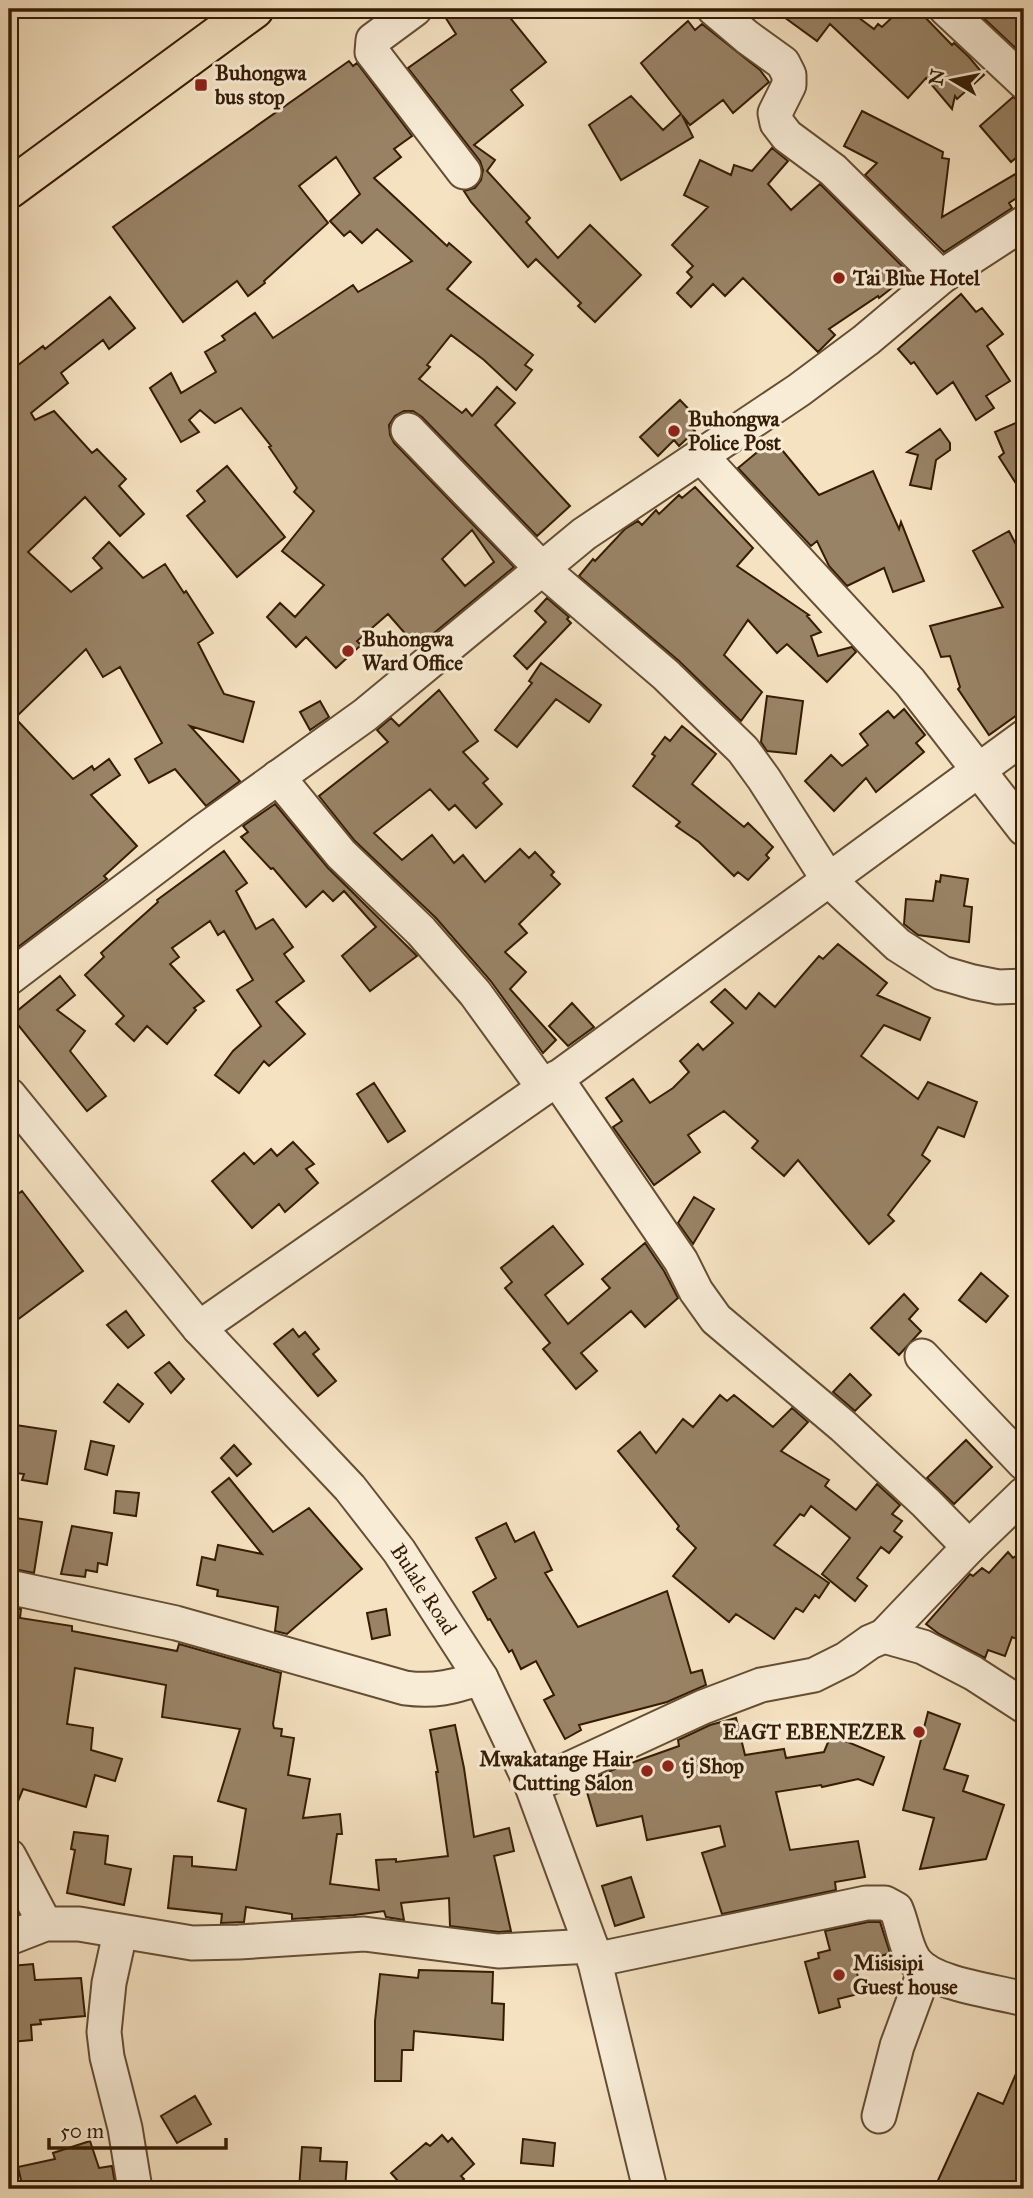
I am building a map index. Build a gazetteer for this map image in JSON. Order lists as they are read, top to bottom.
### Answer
{
  "streets": {
    "street": ["Bulale Road"]
  },
  "places": {
    "transit": ["Buhongwa bus stop"],
    "other": [
      "Tai Blue Hotel",
      "Buhongwa Police Post",
      "Buhongwa Ward Office",
      "EAGT EBENEZER",
      "tj Shop",
      "Mwakatange Hair Cutting Salon",
      "Misisipi Guest house"
    ]
  },
  "scale_bar": "50 m",
  "north": "left"
}
